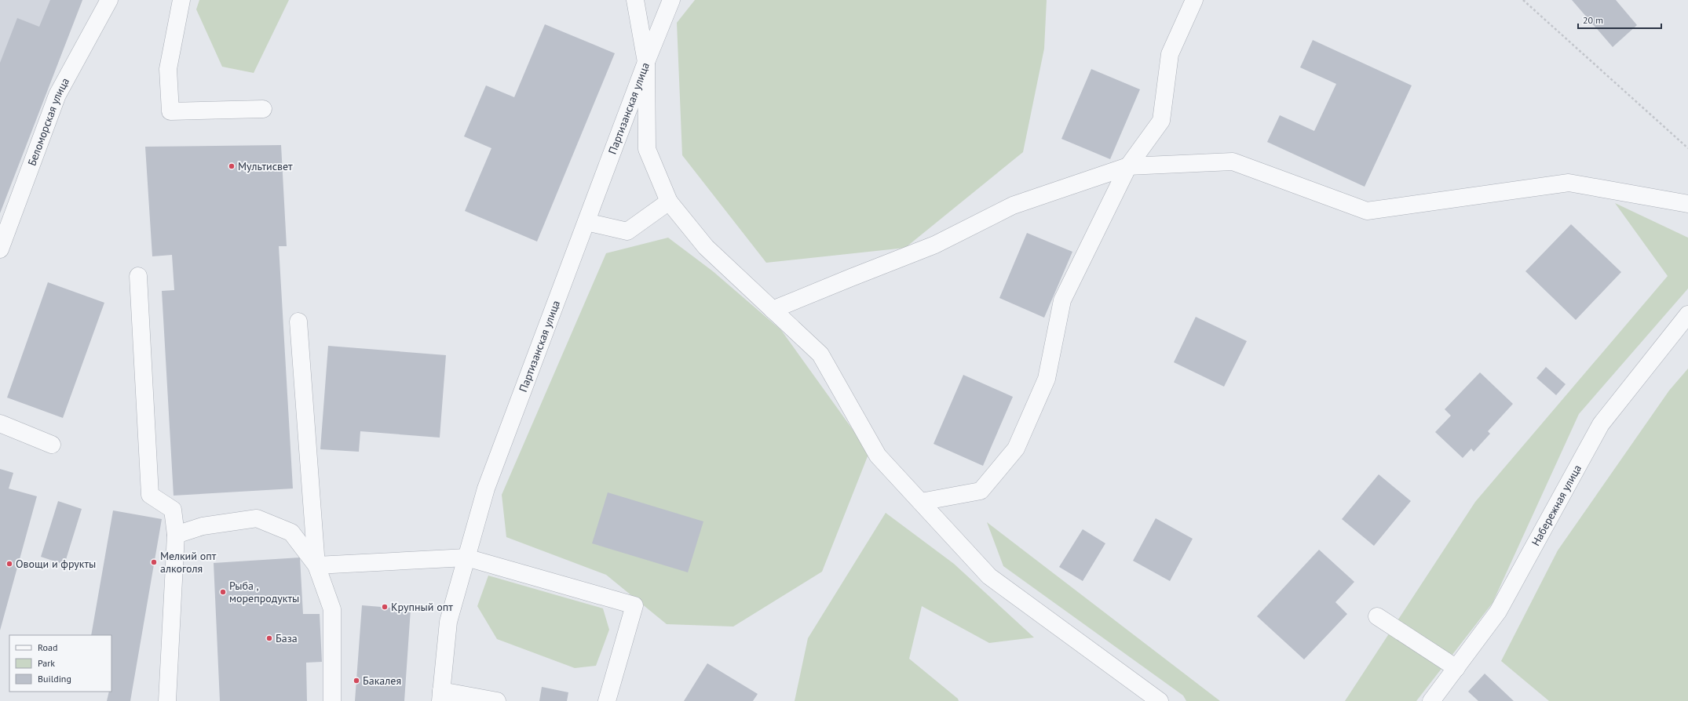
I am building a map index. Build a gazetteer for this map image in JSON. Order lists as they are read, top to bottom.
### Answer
{
  "streets": {
    "street": ["Партизанская улица", "Беломорская улица", "Набережная улица"]
  },
  "places": [
    "Мультисвет",
    "Мелкий опт алкоголя",
    "Овощи и фрукты",
    "Рыба , морепродукты",
    "Крупный опт",
    "База",
    "Бакалея"
  ],
  "legend": ["Road", "Park", "Building"],
  "scale_bar": "20 m"
}
